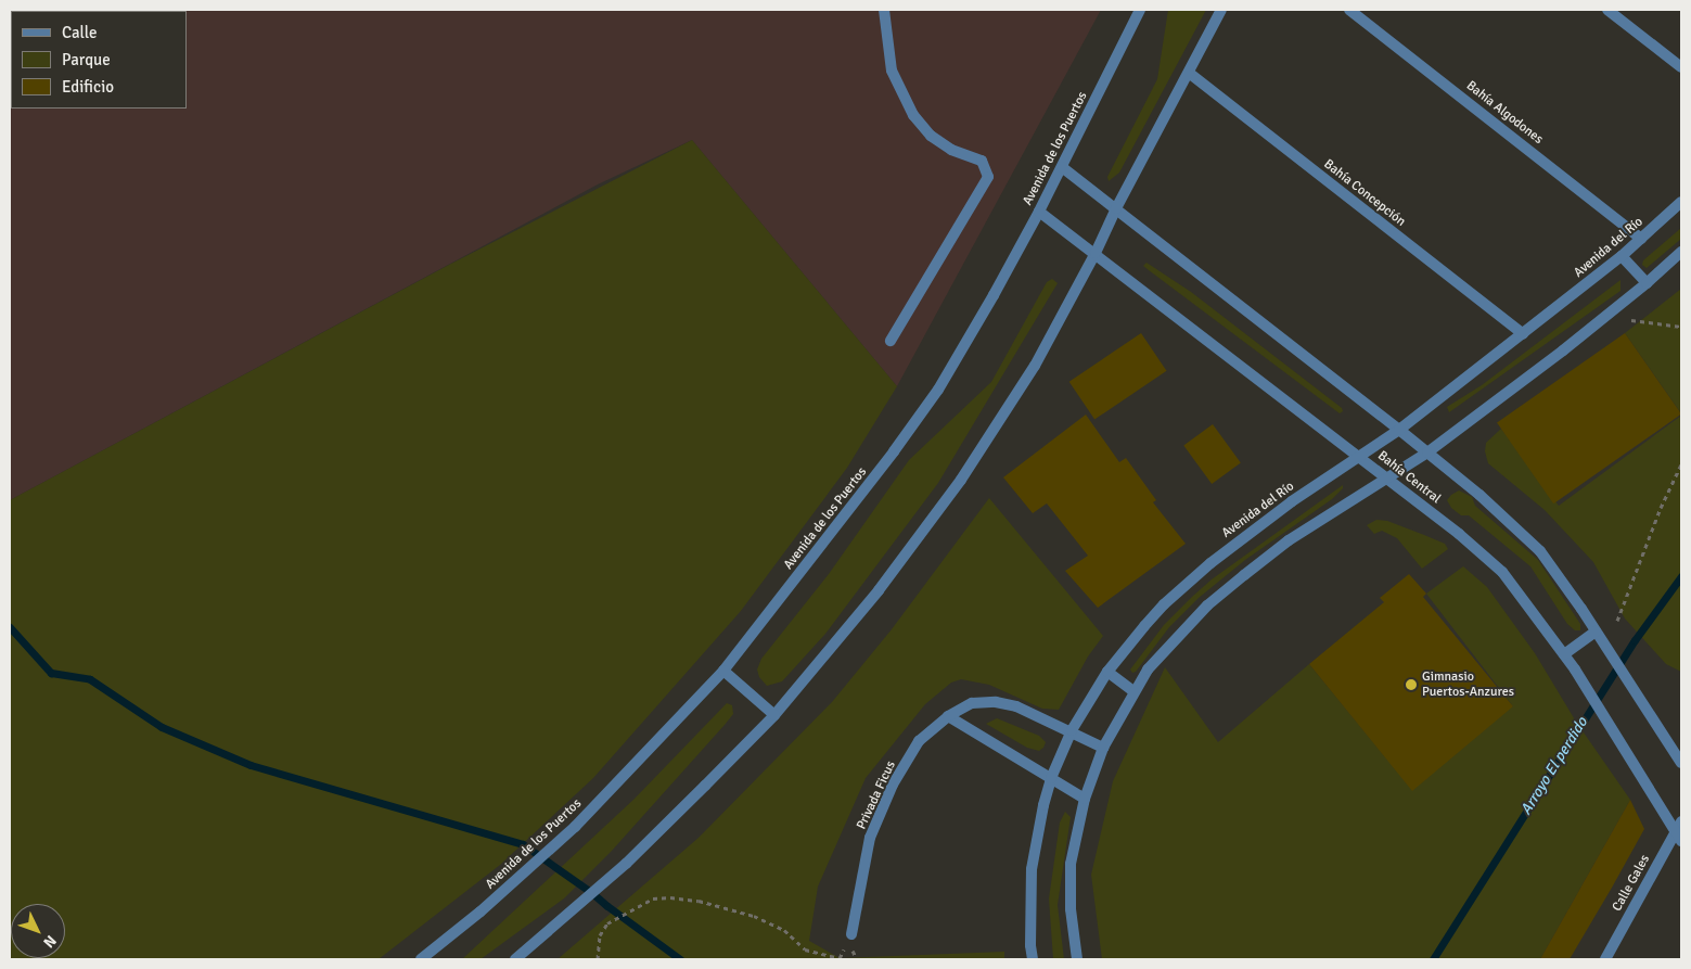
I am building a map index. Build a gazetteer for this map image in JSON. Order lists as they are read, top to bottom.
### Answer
{
  "streets": {
    "street": [
      "Bahía Algodones",
      "Avenida de los Puertos",
      "Bahía Concepción",
      "Avenida del Río",
      "Bahía Central",
      "Privada Ficus",
      "Calle Gales"
    ]
  },
  "crossings": [
    ["Bahía Algodones", "Avenida del Río"],
    ["Avenida de los Puertos", "Bahía Central"],
    ["Bahía Concepción", "Avenida del Río"],
    ["Avenida del Río", "Bahía Central"],
    ["Avenida del Río", "Privada Ficus"],
    ["Bahía Central", "Calle Gales"]
  ],
  "water": ["Arroyo El perdido"],
  "places": ["Gimnasio Puertos-Anzures"],
  "legend": ["Calle", "Parque", "Edificio"],
  "north": "bottom right"
}
